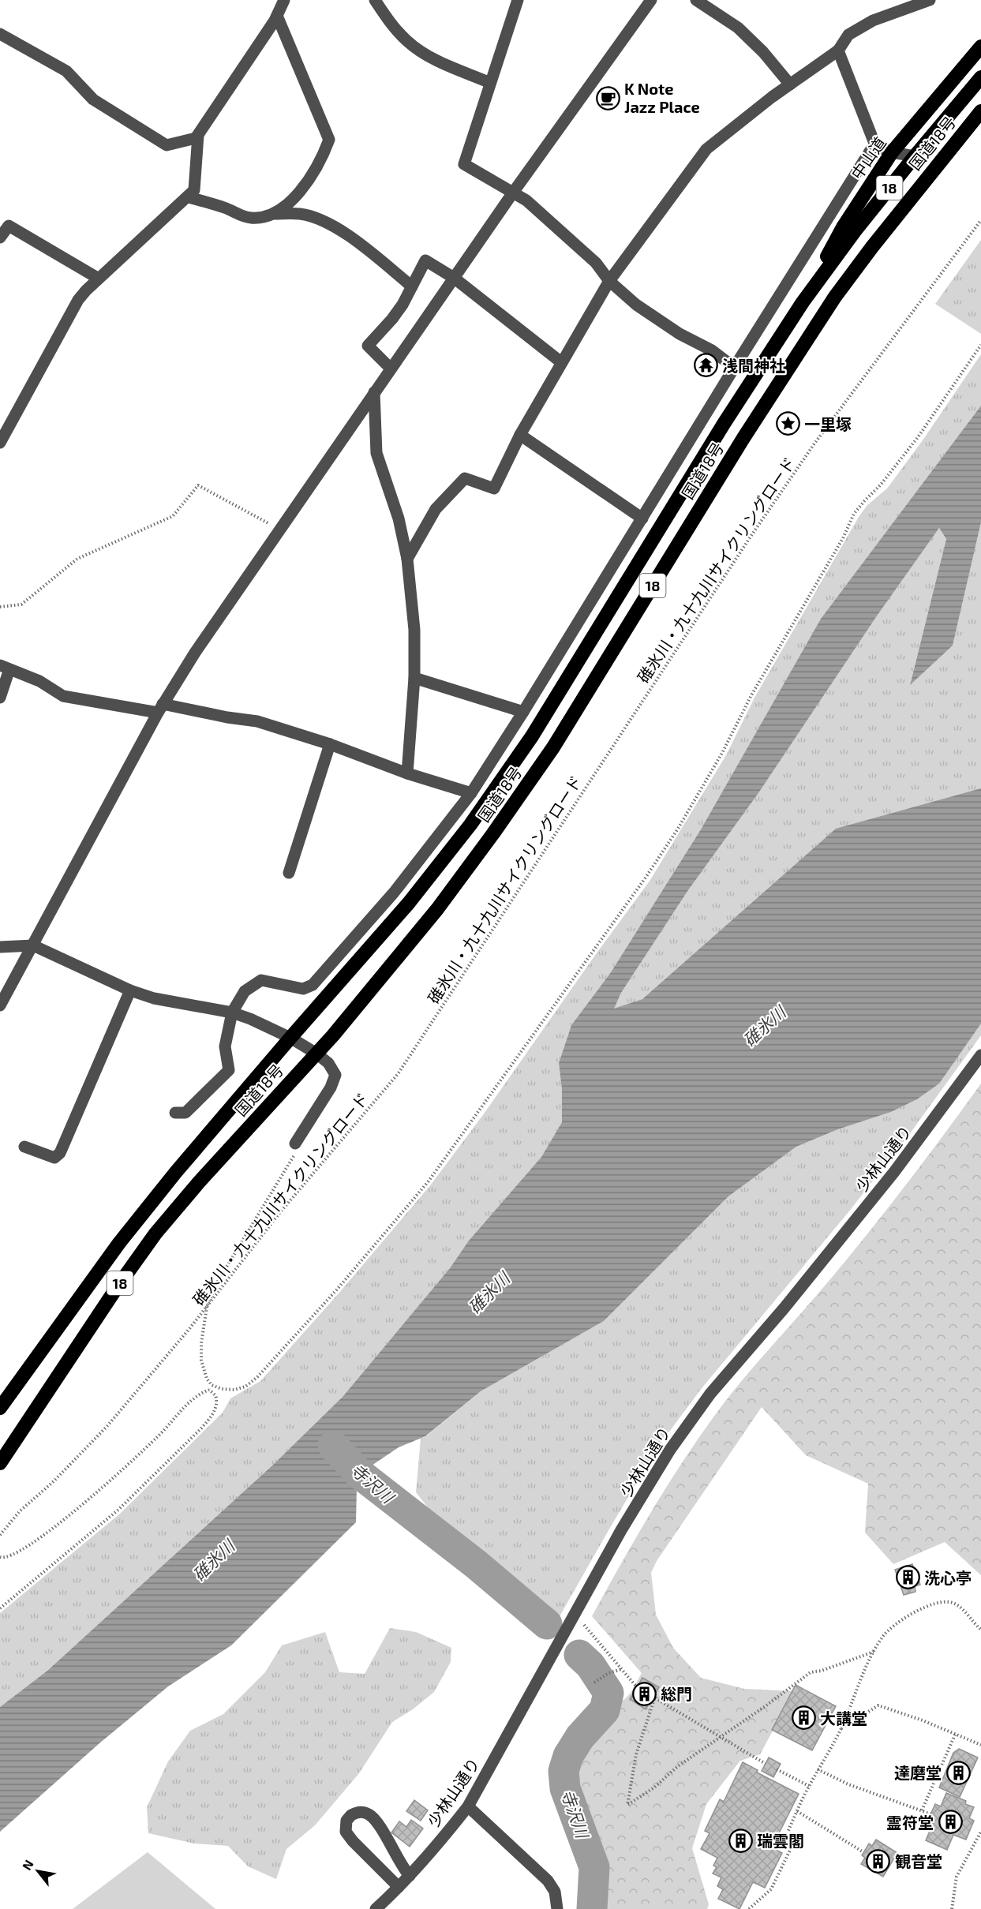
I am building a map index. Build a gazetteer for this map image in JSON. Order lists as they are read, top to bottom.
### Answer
{
  "streets": {
    "highway": ["国道18号", "中山道", "18"],
    "street": ["少林山通り"],
    "path": ["碓氷川・九十九川サイクリングロード"]
  },
  "crossings": [
    ["国道18号", "中山道"]
  ],
  "water": ["碓氷川", "寺沢川"],
  "places": {
    "cafe": ["K Note Jazz Place"],
    "temple": ["浅間神社"],
    "place": ["一里塚"],
    "building": [
      "洗心亭",
      "総門",
      "大講堂",
      "達磨堂",
      "霊符堂",
      "瑞雲閣",
      "観音堂"
    ]
  },
  "north": "top left"
}
